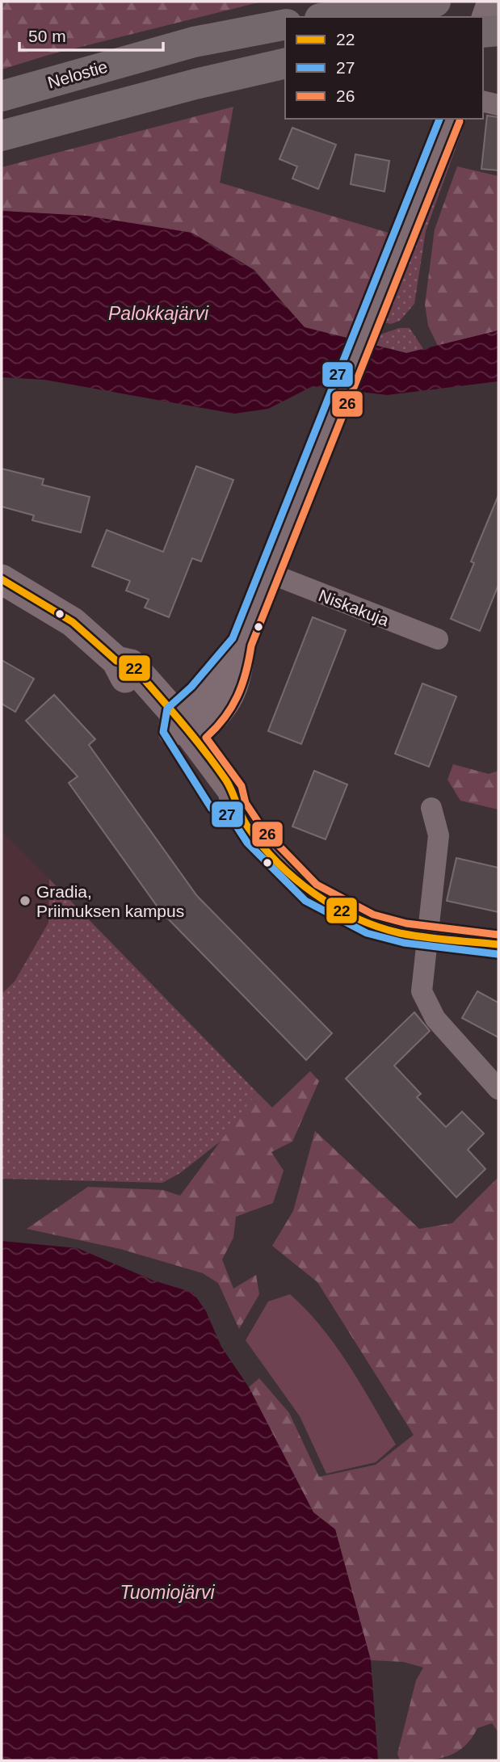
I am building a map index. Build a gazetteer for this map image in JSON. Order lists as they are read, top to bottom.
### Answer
{
  "streets": {
    "highway": ["Nelostie"],
    "street": ["Niskakuja"]
  },
  "water": ["Palokkajärvi", "Tuomiojärvi"],
  "places": ["Gradia, Priimuksen kampus"],
  "lines": ["transit line 27", "transit line 26", "transit line 22"],
  "legend": ["22", "27", "26"],
  "scale_bar": "50 m"
}
